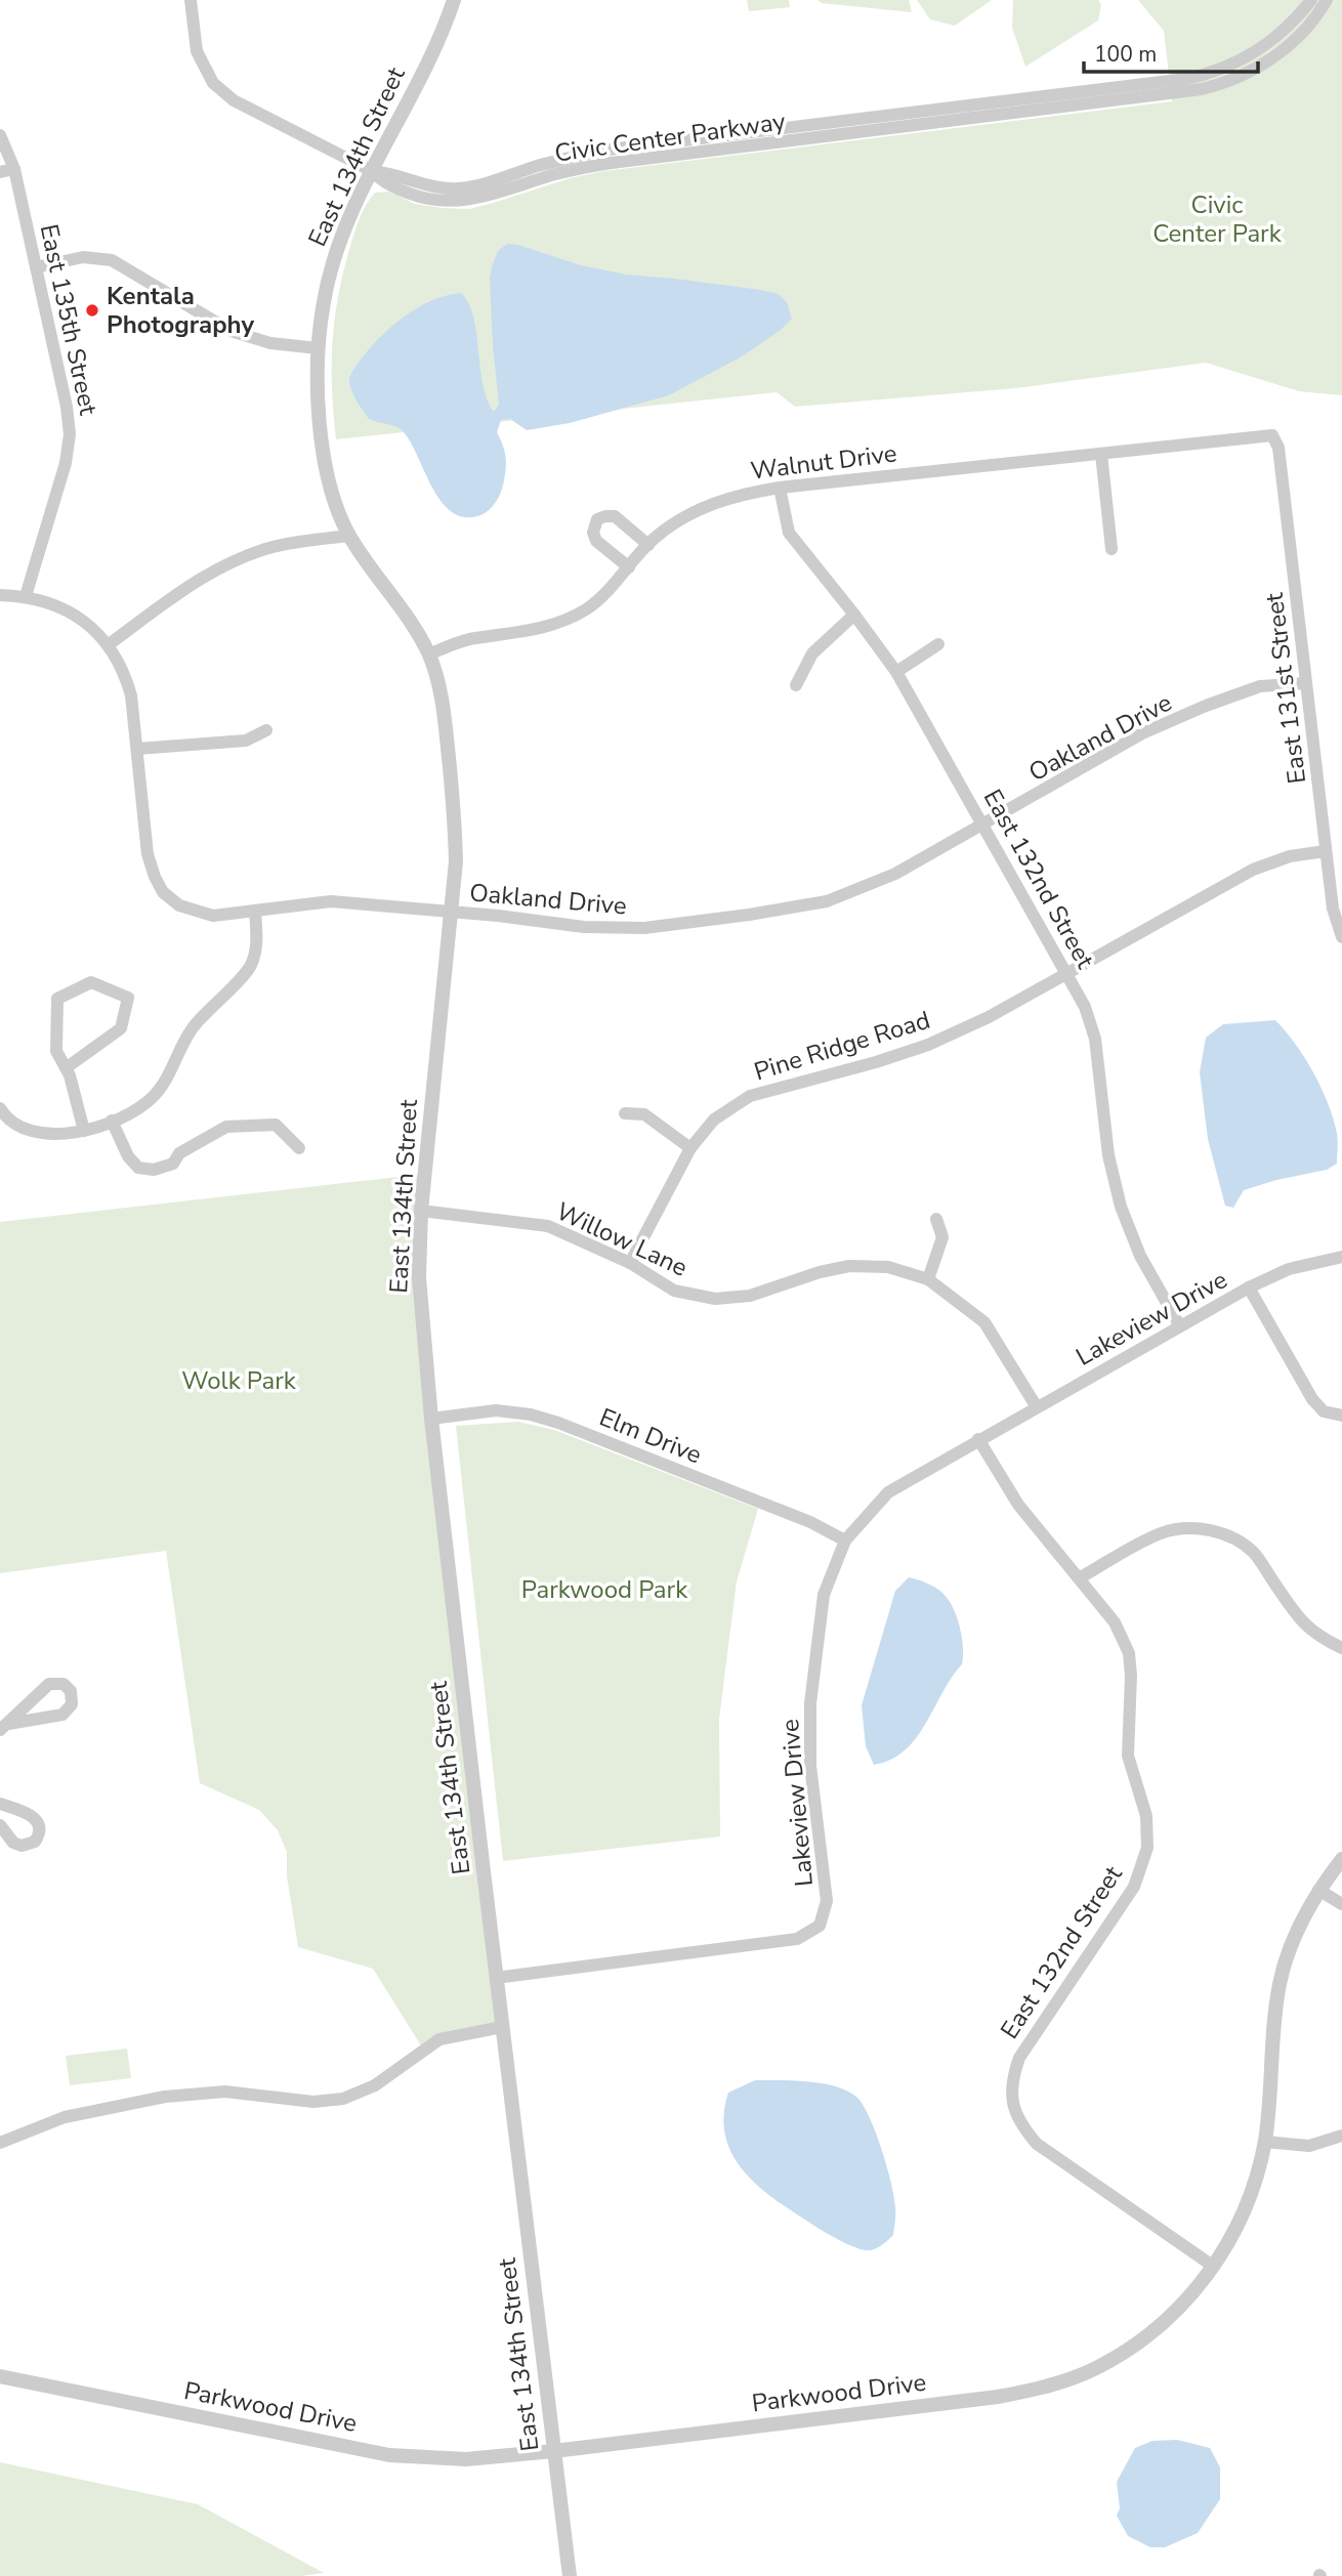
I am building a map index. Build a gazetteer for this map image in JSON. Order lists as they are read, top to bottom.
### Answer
{
  "streets": {
    "street": [
      "Civic Center Parkway",
      "East 134th Street",
      "East 135th Street",
      "Walnut Drive",
      "East 131st Street",
      "Oakland Drive",
      "East 132nd Street",
      "Pine Ridge Road",
      "Willow Lane",
      "Lakeview Drive",
      "Elm Drive",
      "Parkwood Drive"
    ]
  },
  "crossings": [
    ["Civic Center Parkway", "East 134th Street"],
    ["East 134th Street", "Walnut Drive"],
    ["East 134th Street", "Oakland Drive"],
    ["East 134th Street", "Willow Lane"],
    ["East 134th Street", "Lakeview Drive"],
    ["East 134th Street", "Elm Drive"],
    ["East 134th Street", "Parkwood Drive"],
    ["East 135th Street", "Oakland Drive"],
    ["Walnut Drive", "East 131st Street"],
    ["Walnut Drive", "East 132nd Street"],
    ["East 131st Street", "Oakland Drive"],
    ["East 131st Street", "Pine Ridge Road"],
    ["Oakland Drive", "East 132nd Street"],
    ["East 132nd Street", "Pine Ridge Road"],
    ["East 132nd Street", "Lakeview Drive"],
    ["East 132nd Street", "Parkwood Drive"],
    ["Pine Ridge Road", "Willow Lane"],
    ["Willow Lane", "Lakeview Drive"],
    ["Lakeview Drive", "Elm Drive"]
  ],
  "parks": ["Civic Center Park", "Wolk Park", "Parkwood Park"],
  "places": ["Kentala Photography"],
  "scale_bar": "100 m"
}
